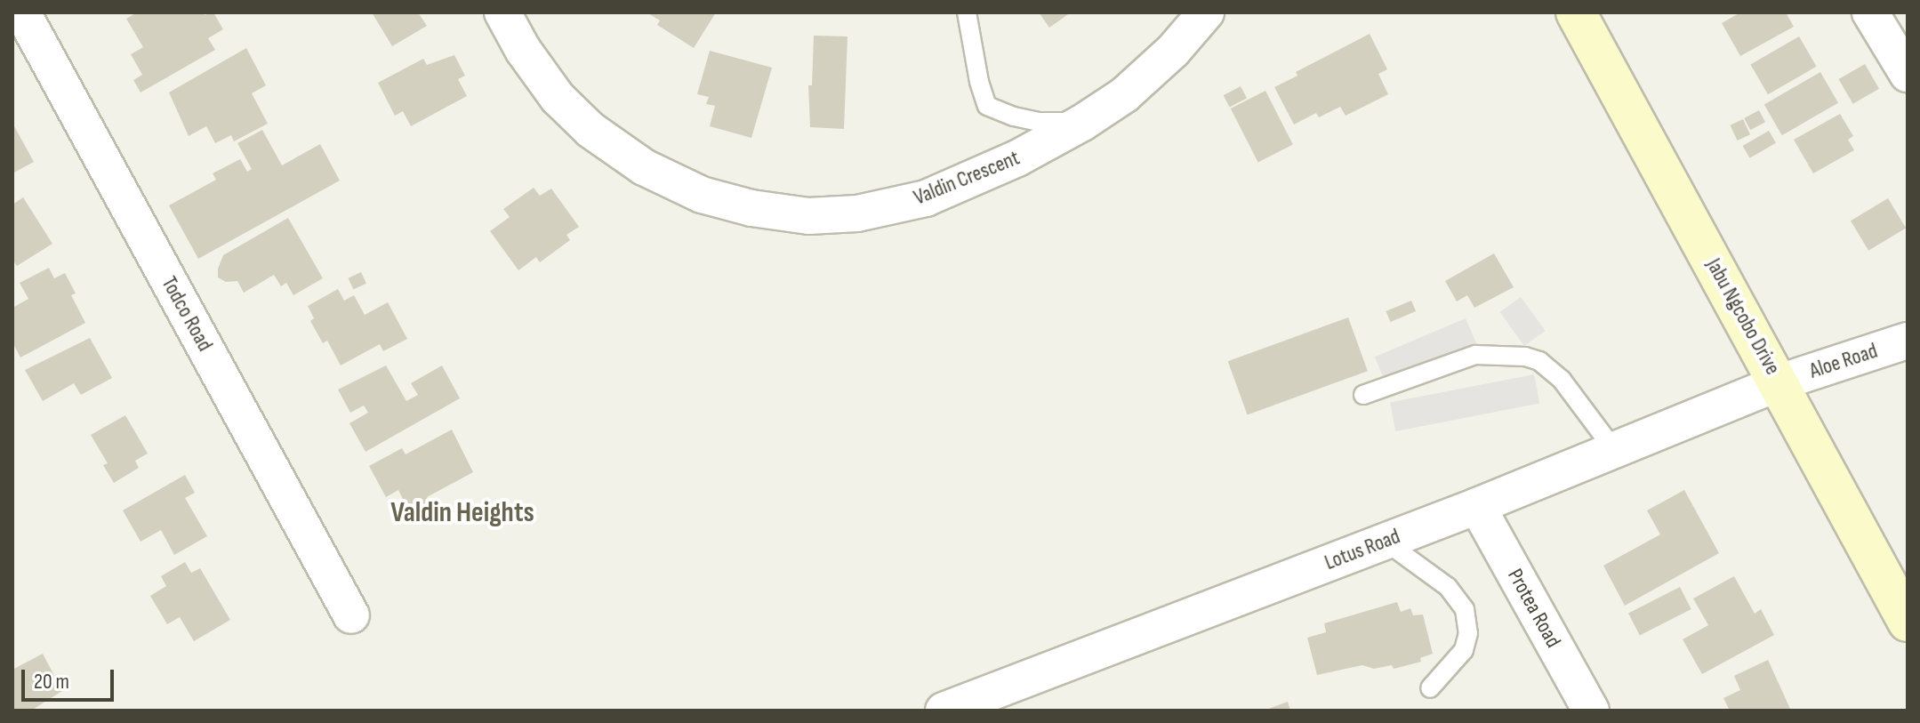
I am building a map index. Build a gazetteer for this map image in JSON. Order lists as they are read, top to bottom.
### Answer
{
  "streets": {
    "main road": ["Jabu Ngcobo Drive"],
    "street": [
      "Valdin Crescent",
      "Todco Road",
      "Aloe Road",
      "Lotus Road",
      "Protea Road"
    ]
  },
  "crossings": [
    ["Jabu Ngcobo Drive", "Aloe Road"],
    ["Jabu Ngcobo Drive", "Lotus Road"],
    ["Aloe Road", "Lotus Road"],
    ["Lotus Road", "Protea Road"]
  ],
  "districts": ["Valdin Heights"],
  "scale_bar": "20 m"
}
